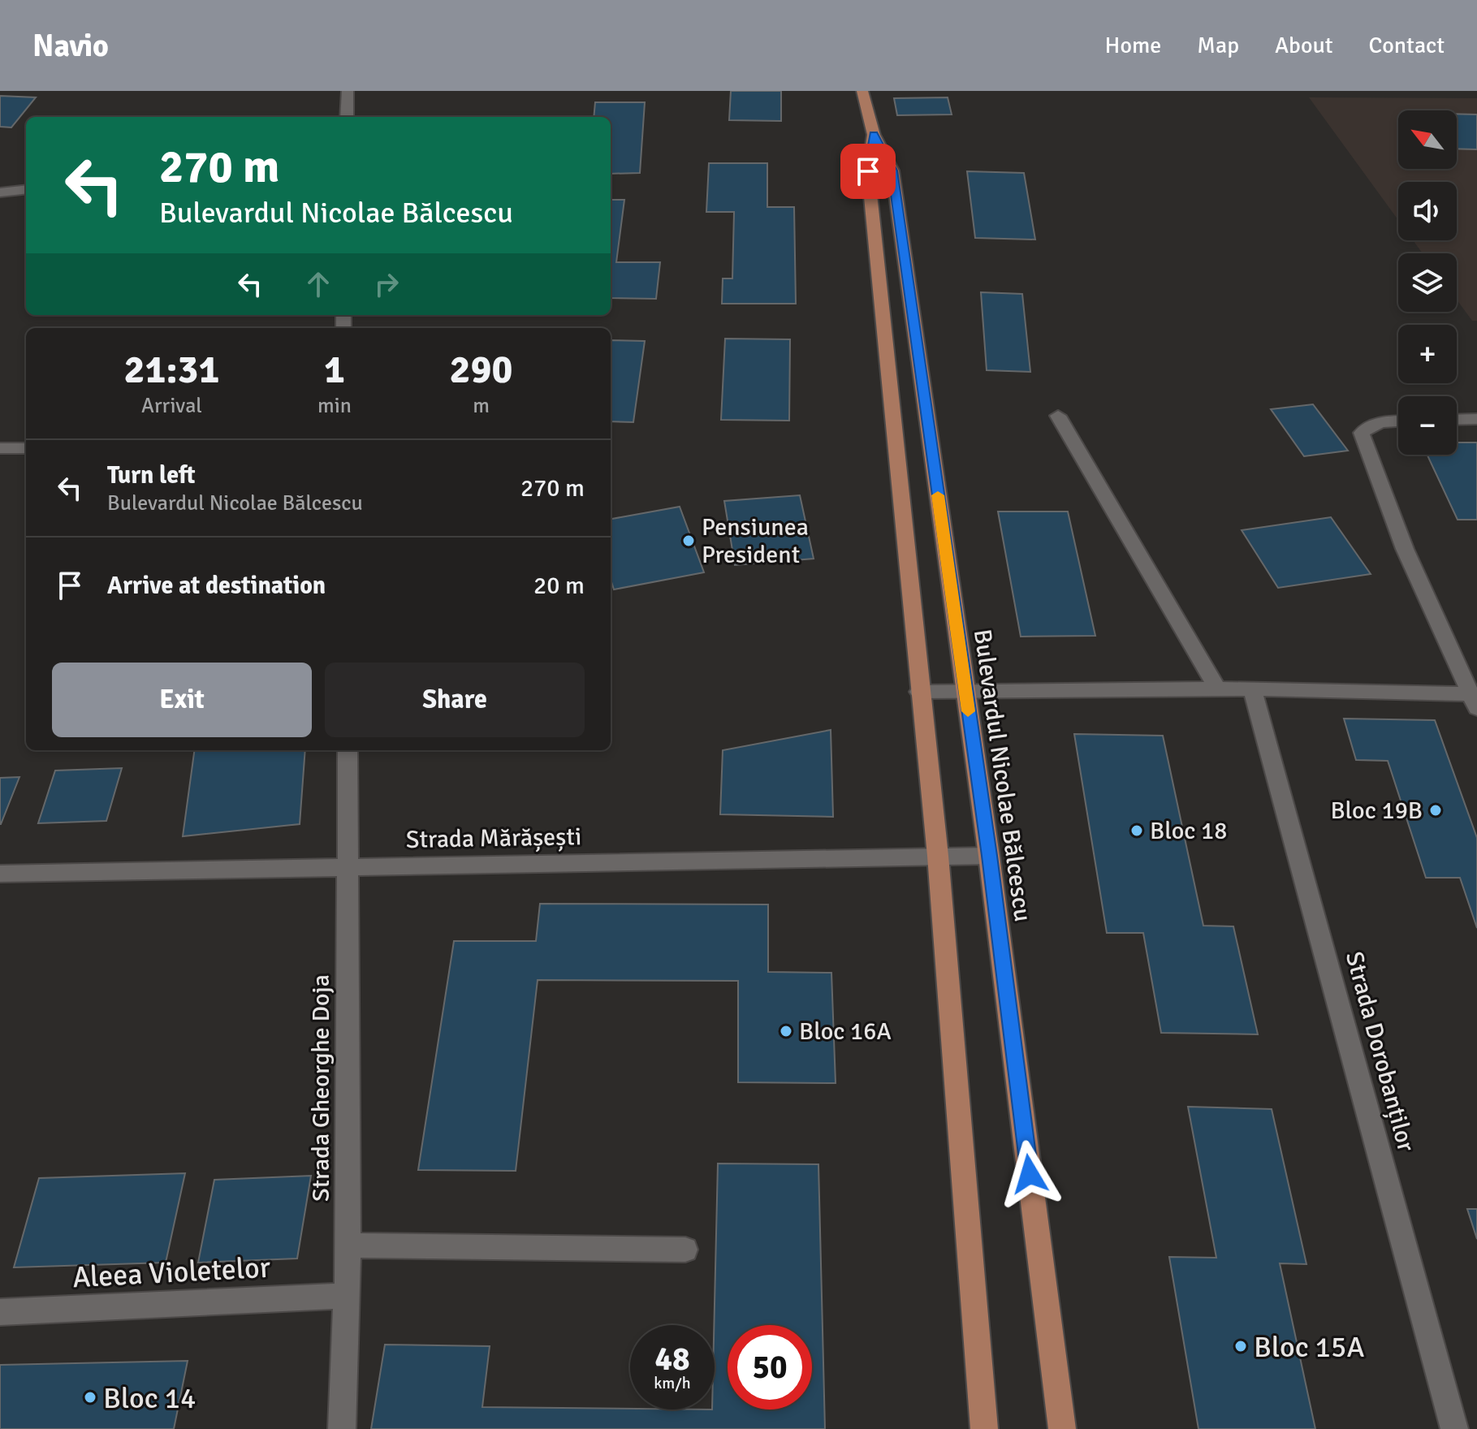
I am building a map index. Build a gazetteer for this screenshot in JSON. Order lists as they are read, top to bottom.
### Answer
{
  "streets": {
    "main road": ["Bulevardul Nicolae Bălcescu"],
    "street": [
      "Strada Mărășești",
      "Strada Dorobanților",
      "Strada Gheorghe Doja",
      "Aleea Violetelor"
    ]
  },
  "crossings": [
    ["Bulevardul Nicolae Bălcescu", "Strada Mărășești"],
    ["Strada Mărășești", "Strada Gheorghe Doja"],
    ["Strada Gheorghe Doja", "Aleea Violetelor"]
  ],
  "places": [
    "Pensiunea President",
    "Bloc 19B",
    "Bloc 18",
    "Bloc 16A",
    "Bloc 15A",
    "Bloc 14"
  ],
  "north": "top left",
  "page": {
    "header": "Navio",
    "nav": [
      "Home",
      "Map",
      "About",
      "Contact"
    ],
    "map_buttons": ["+", "−"],
    "turn": ["270 m", "Bulevardul Nicolae Bălcescu"],
    "eta": [
      "21:31",
      "Arrival",
      "1",
      "min",
      "290",
      "m"
    ],
    "list": [
      {
        "name": "Turn left",
        "note": "Bulevardul Nicolae Bălcescu",
        "value": "270 m"
      },
      {
        "name": "Arrive at destination",
        "value": "20 m"
      }
    ],
    "buttons": ["Exit", "Share"],
    "speed": "48 km/h",
    "limit": "50"
  }
}
